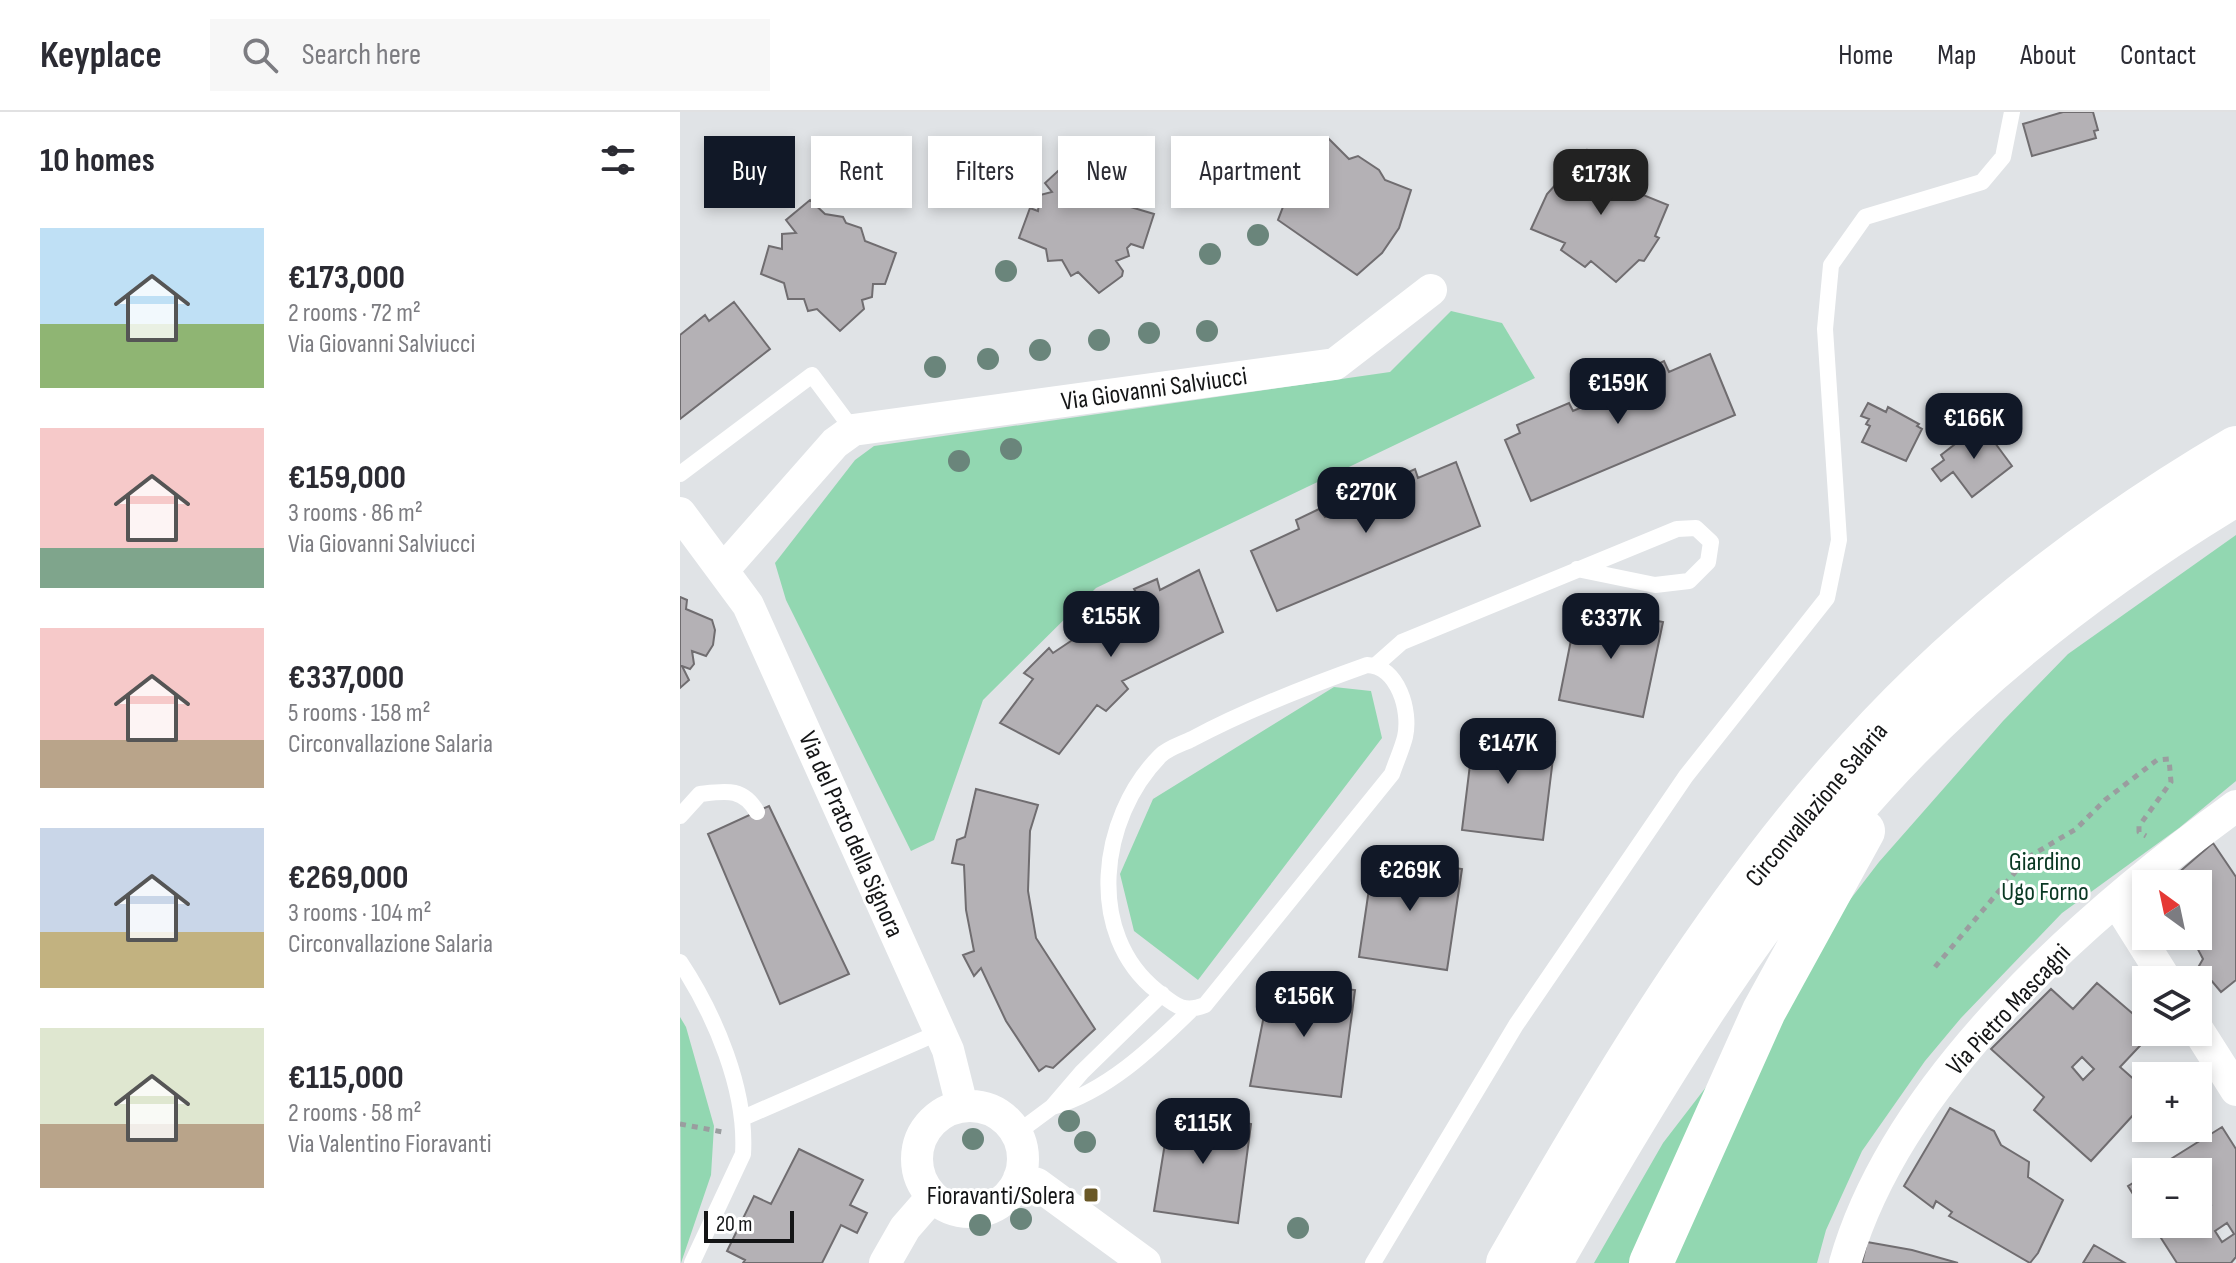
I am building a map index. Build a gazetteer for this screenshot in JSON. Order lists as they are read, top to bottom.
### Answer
{
  "streets": {
    "highway": ["Circonvallazione Salaria"],
    "street": ["Via Giovanni Salviucci", "Via del Prato della Signora", "Via Pietro Mascagni"]
  },
  "parks": ["Giardino Ugo Forno"],
  "places": {
    "transit": ["Fioravanti/Solera"]
  },
  "scale_bar": "20 m",
  "north": "top left",
  "page": {
    "header": "Keyplace",
    "search": "Search here",
    "nav": [
      "Home",
      "Map",
      "About",
      "Contact"
    ],
    "heading": "10 homes",
    "chip": [
      "Buy",
      "Rent",
      "Filters",
      "New",
      "Apartment"
    ],
    "price": [
      "€173K",
      "€159K",
      "€166K",
      "€270K",
      "€155K",
      "€337K",
      "€147K",
      "€269K",
      "€156K",
      "€115K"
    ],
    "list": [
      {
        "name": "€173,000",
        "note": "2 rooms · 72 m² · Via Giovanni Salviucci"
      },
      {
        "name": "€159,000",
        "note": "3 rooms · 86 m² · Via Giovanni Salviucci"
      },
      {
        "name": "€337,000",
        "note": "5 rooms · 158 m² · Circonvallazione Salaria"
      },
      {
        "name": "€269,000",
        "note": "3 rooms · 104 m² · Circonvallazione Salaria"
      },
      {
        "name": "€115,000",
        "note": "2 rooms · 58 m² · Via Valentino Fioravanti"
      }
    ],
    "map_buttons": ["+", "−"],
    "scale": "20 m"
  }
}
